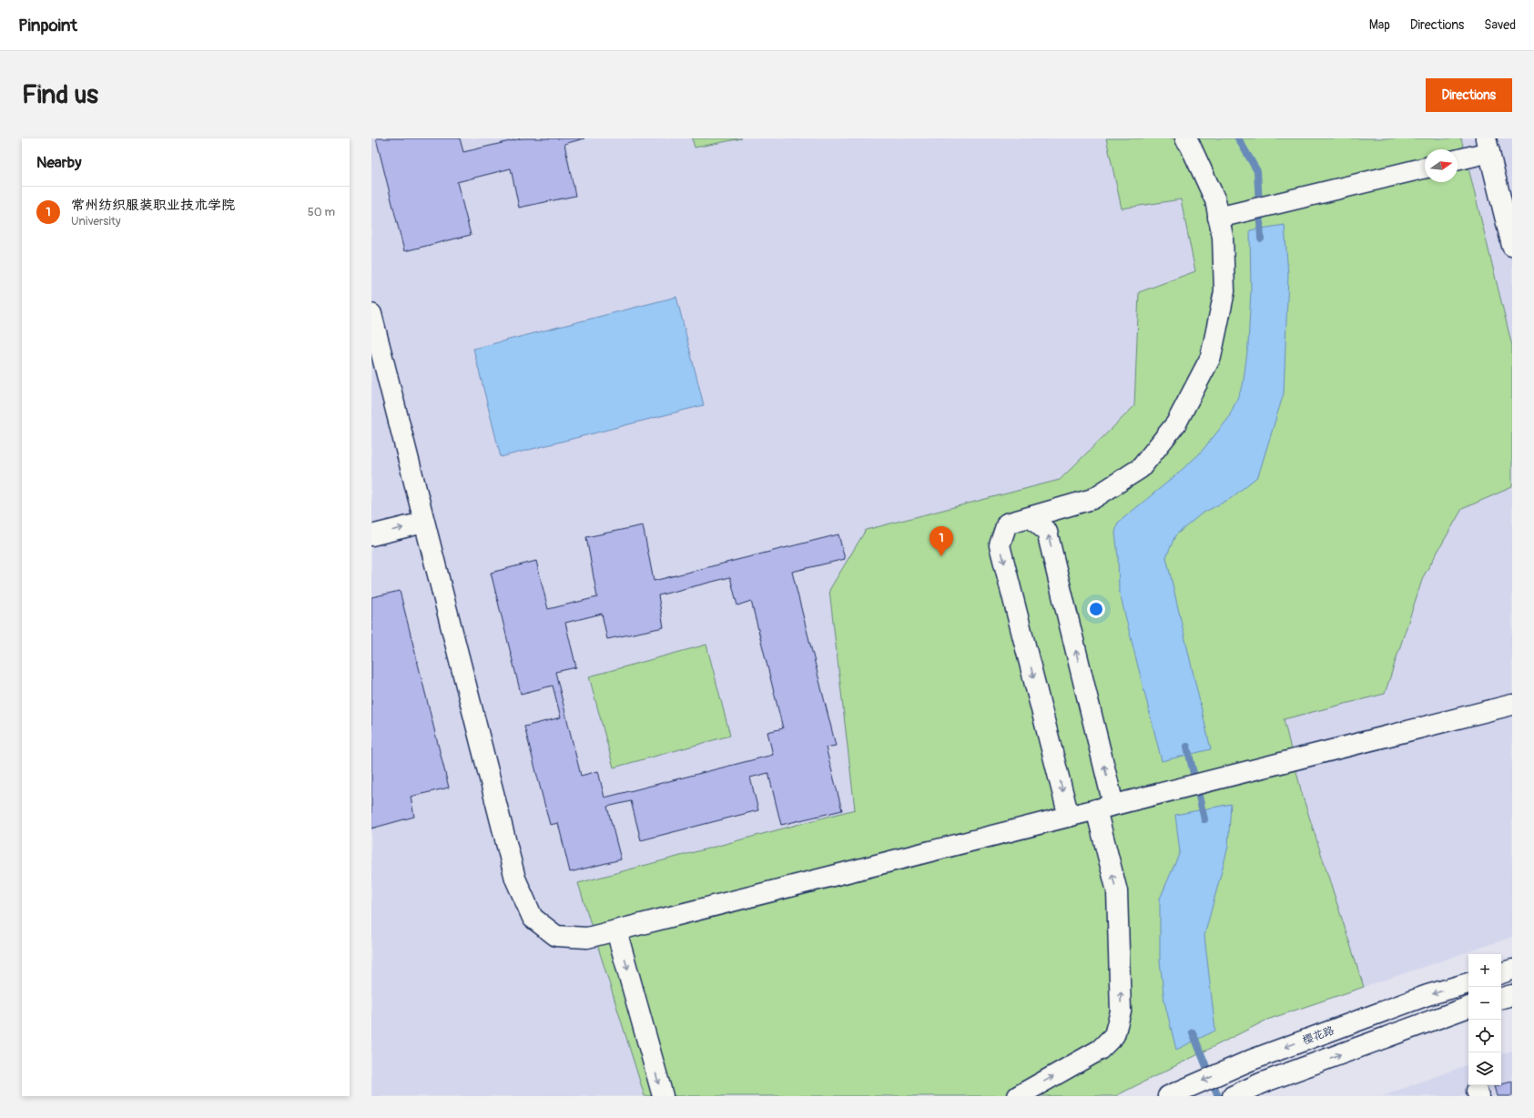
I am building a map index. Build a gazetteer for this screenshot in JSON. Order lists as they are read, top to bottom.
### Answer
{
  "streets": {
    "street": ["樱花路"]
  },
  "north": "right",
  "page": {
    "header": "Pinpoint",
    "nav": ["Map", "Directions", "Saved"],
    "buttons": "Directions",
    "title": "Find us",
    "heading": "Nearby",
    "list": [
      {
        "mark": "1",
        "name": "常州纺织服装职业技术学院",
        "note": "University",
        "value": "50 m"
      }
    ],
    "pins": "1",
    "map_buttons": ["+", "−"]
  }
}
